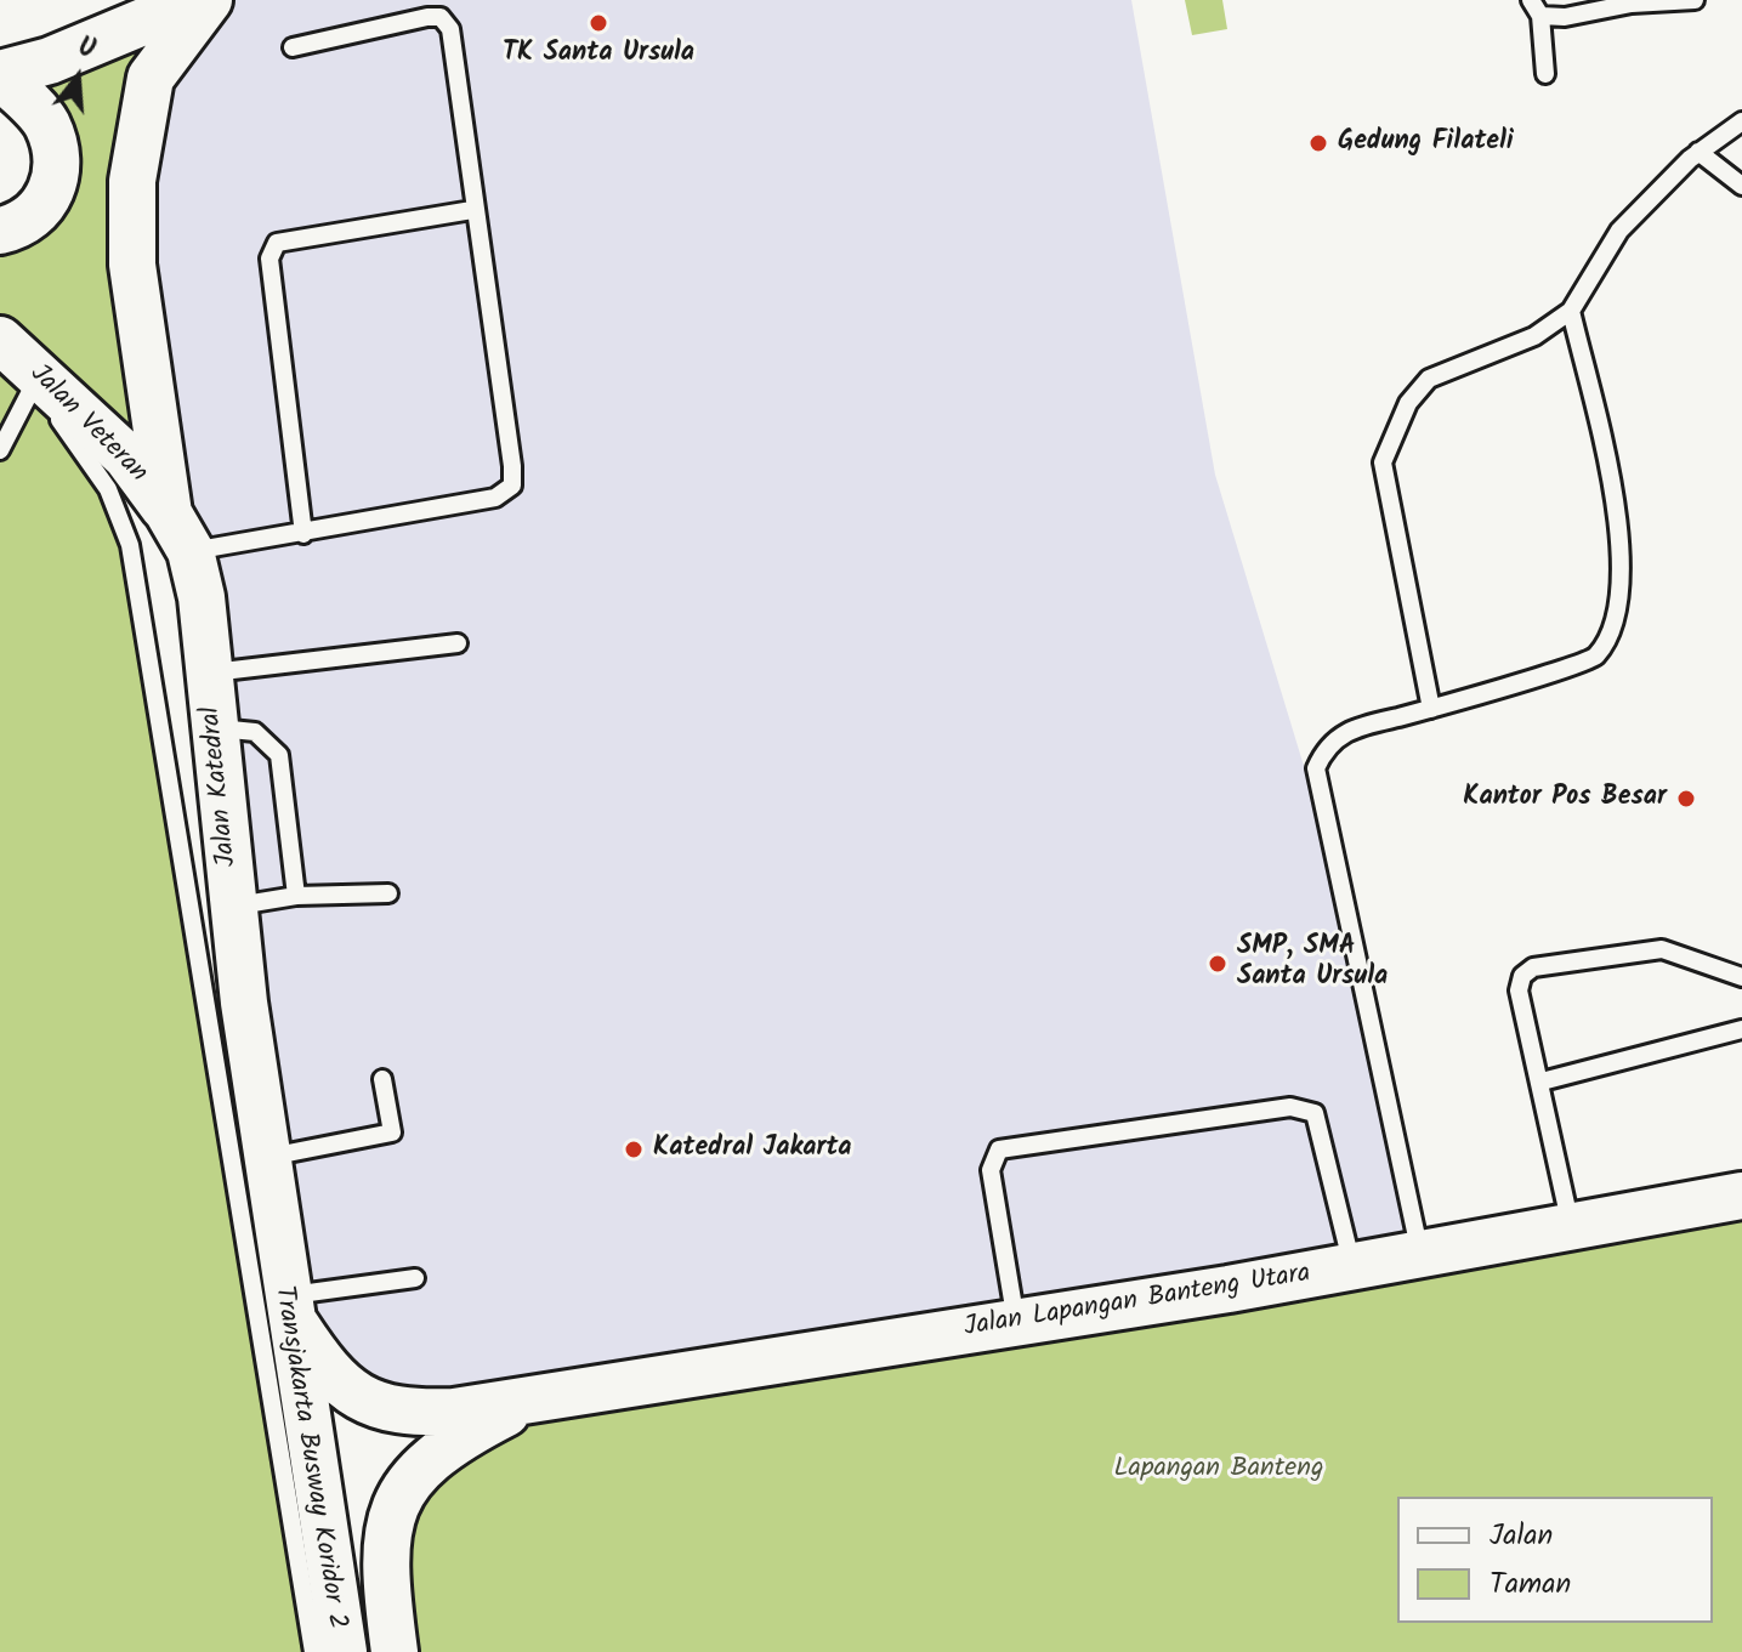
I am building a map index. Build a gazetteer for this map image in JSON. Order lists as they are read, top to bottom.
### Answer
{
  "streets": {
    "main road": ["Jalan Veteran", "Jalan Katedral", "Jalan Lapangan Banteng Utara"],
    "lane": ["Transjakarta Busway Koridor 2"]
  },
  "crossings": [
    ["Jalan Veteran", "Jalan Katedral"],
    ["Jalan Veteran", "Transjakarta Busway Koridor 2"],
    ["Jalan Katedral", "Jalan Lapangan Banteng Utara"],
    ["Jalan Katedral", "Transjakarta Busway Koridor 2"]
  ],
  "parks": ["Lapangan Banteng"],
  "places": [
    "TK Santa Ursula",
    "Gedung Filateli",
    "Kantor Pos Besar",
    "SMP, SMA Santa Ursula",
    "Katedral Jakarta"
  ],
  "legend": ["Jalan", "Taman"],
  "north": "top"
}
